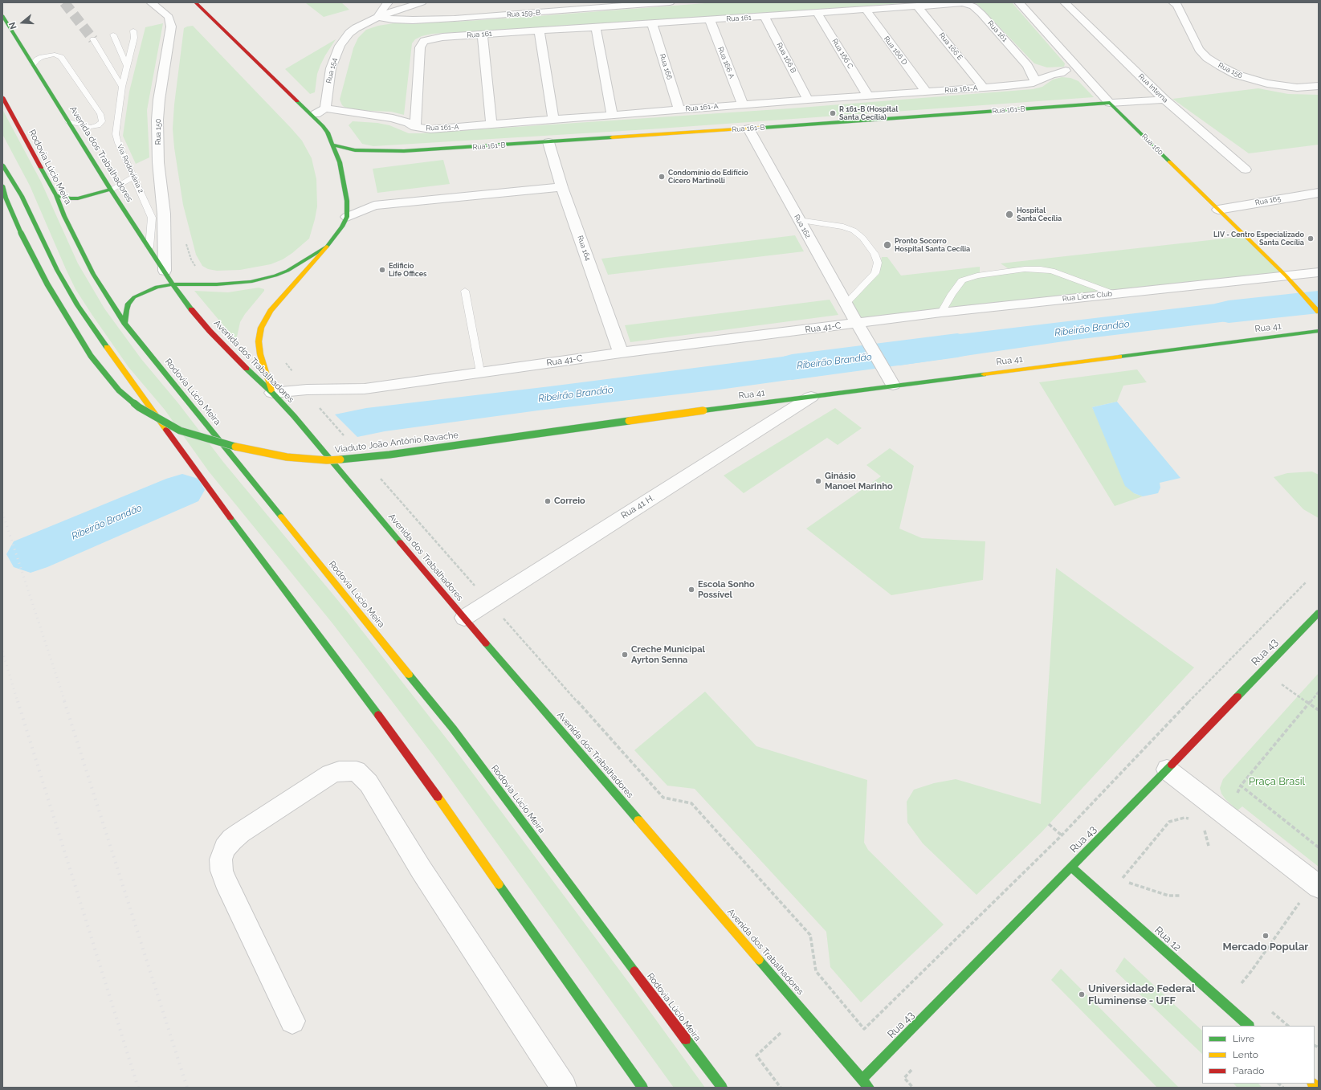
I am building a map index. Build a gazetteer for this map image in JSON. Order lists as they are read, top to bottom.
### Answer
{
  "streets": {
    "main road": [
      "Rua 161-B",
      "Rua 160",
      "Avenida dos Trabalhadores",
      "Rodovia Lúcio Meira",
      "Rua 41",
      "Viaduto João Antônio Ravache",
      "Rua 43",
      "Rua 12"
    ],
    "street": [
      "Rua 159-B",
      "Rua 161",
      "Rua 166 E",
      "Rua 166 D",
      "Rua 166 C",
      "Rua 166 B",
      "Rua 166 A",
      "Rua 166",
      "Rua 154",
      "Rua 156",
      "Rua Interna",
      "Rua 161-A",
      "Rua 150",
      "Rua 165",
      "Rua 162",
      "Rua 164",
      "Rua Lions Club",
      "Rua 41-C",
      "Rua 41 H."
    ],
    "lane": ["Via Rodoviária 2"]
  },
  "crossings": [
    ["Rua 159-B", "Rua 154"],
    ["Rua 161", "Rua 166 E"],
    ["Rua 161", "Rua 166 D"],
    ["Rua 161", "Rua 166 C"],
    ["Rua 161", "Rua 166 B"],
    ["Rua 161", "Rua 166 A"],
    ["Rua 161", "Rua 166"],
    ["Rua 161", "Rua 161-A"],
    ["Rua 166 E", "Rua 161-A"],
    ["Rua 166 D", "Rua 161-A"],
    ["Rua 166 C", "Rua 161-A"],
    ["Rua 166 B", "Rua 161-A"],
    ["Rua 166 A", "Rua 161-A"],
    ["Rua 166", "Rua 161-A"],
    ["Rua 154", "Rua 161-A"],
    ["Rua Interna", "Rua 161-B"],
    ["Rua 161-A", "Rua 160"],
    ["Rua 161-B", "Rua 160"],
    ["Rua 161-B", "Rua 162"],
    ["Rua 161-B", "Rua 164"],
    ["Rua 150", "Avenida dos Trabalhadores"],
    ["Rua 160", "Rua 165"],
    ["Rua 160", "Rua Lions Club"],
    ["Avenida dos Trabalhadores", "Via Rodoviária 2"],
    ["Avenida dos Trabalhadores", "Rua 41-C"],
    ["Avenida dos Trabalhadores", "Rua 41 H."],
    ["Avenida dos Trabalhadores", "Rua 43"],
    ["Rua 162", "Rua Lions Club"],
    ["Rua 162", "Rua 41-C"],
    ["Rua 162", "Rua 41"],
    ["Rua 164", "Rua 41-C"],
    ["Rua Lions Club", "Rua 41-C"],
    ["Rua 41", "Viaduto João Antônio Ravache"],
    ["Rua 41", "Rua 41 H."],
    ["Rua 43", "Rua 12"]
  ],
  "water": ["Ribeirão Brandão"],
  "parks": ["Praça Brasil"],
  "places": [
    "R 161-B (Hospital Santa Cecília)",
    "Condomínio do Edifício Cícero Martinelli",
    "Hospital Santa Cecília",
    "LIV - Centro Especializado Santa Cecília",
    "Pronto Socorro Hospital Santa Cecília",
    "Edificio Life Offices",
    "Ginásio Manoel Marinho",
    "Correio",
    "Escola Sonho Possível",
    "Creche Municipal Ayrton Senna",
    "Mercado Popular",
    "Universidade Federal Fluminense - UFF"
  ],
  "legend": ["Livre", "Lento", "Parado"],
  "north": "left"
}
